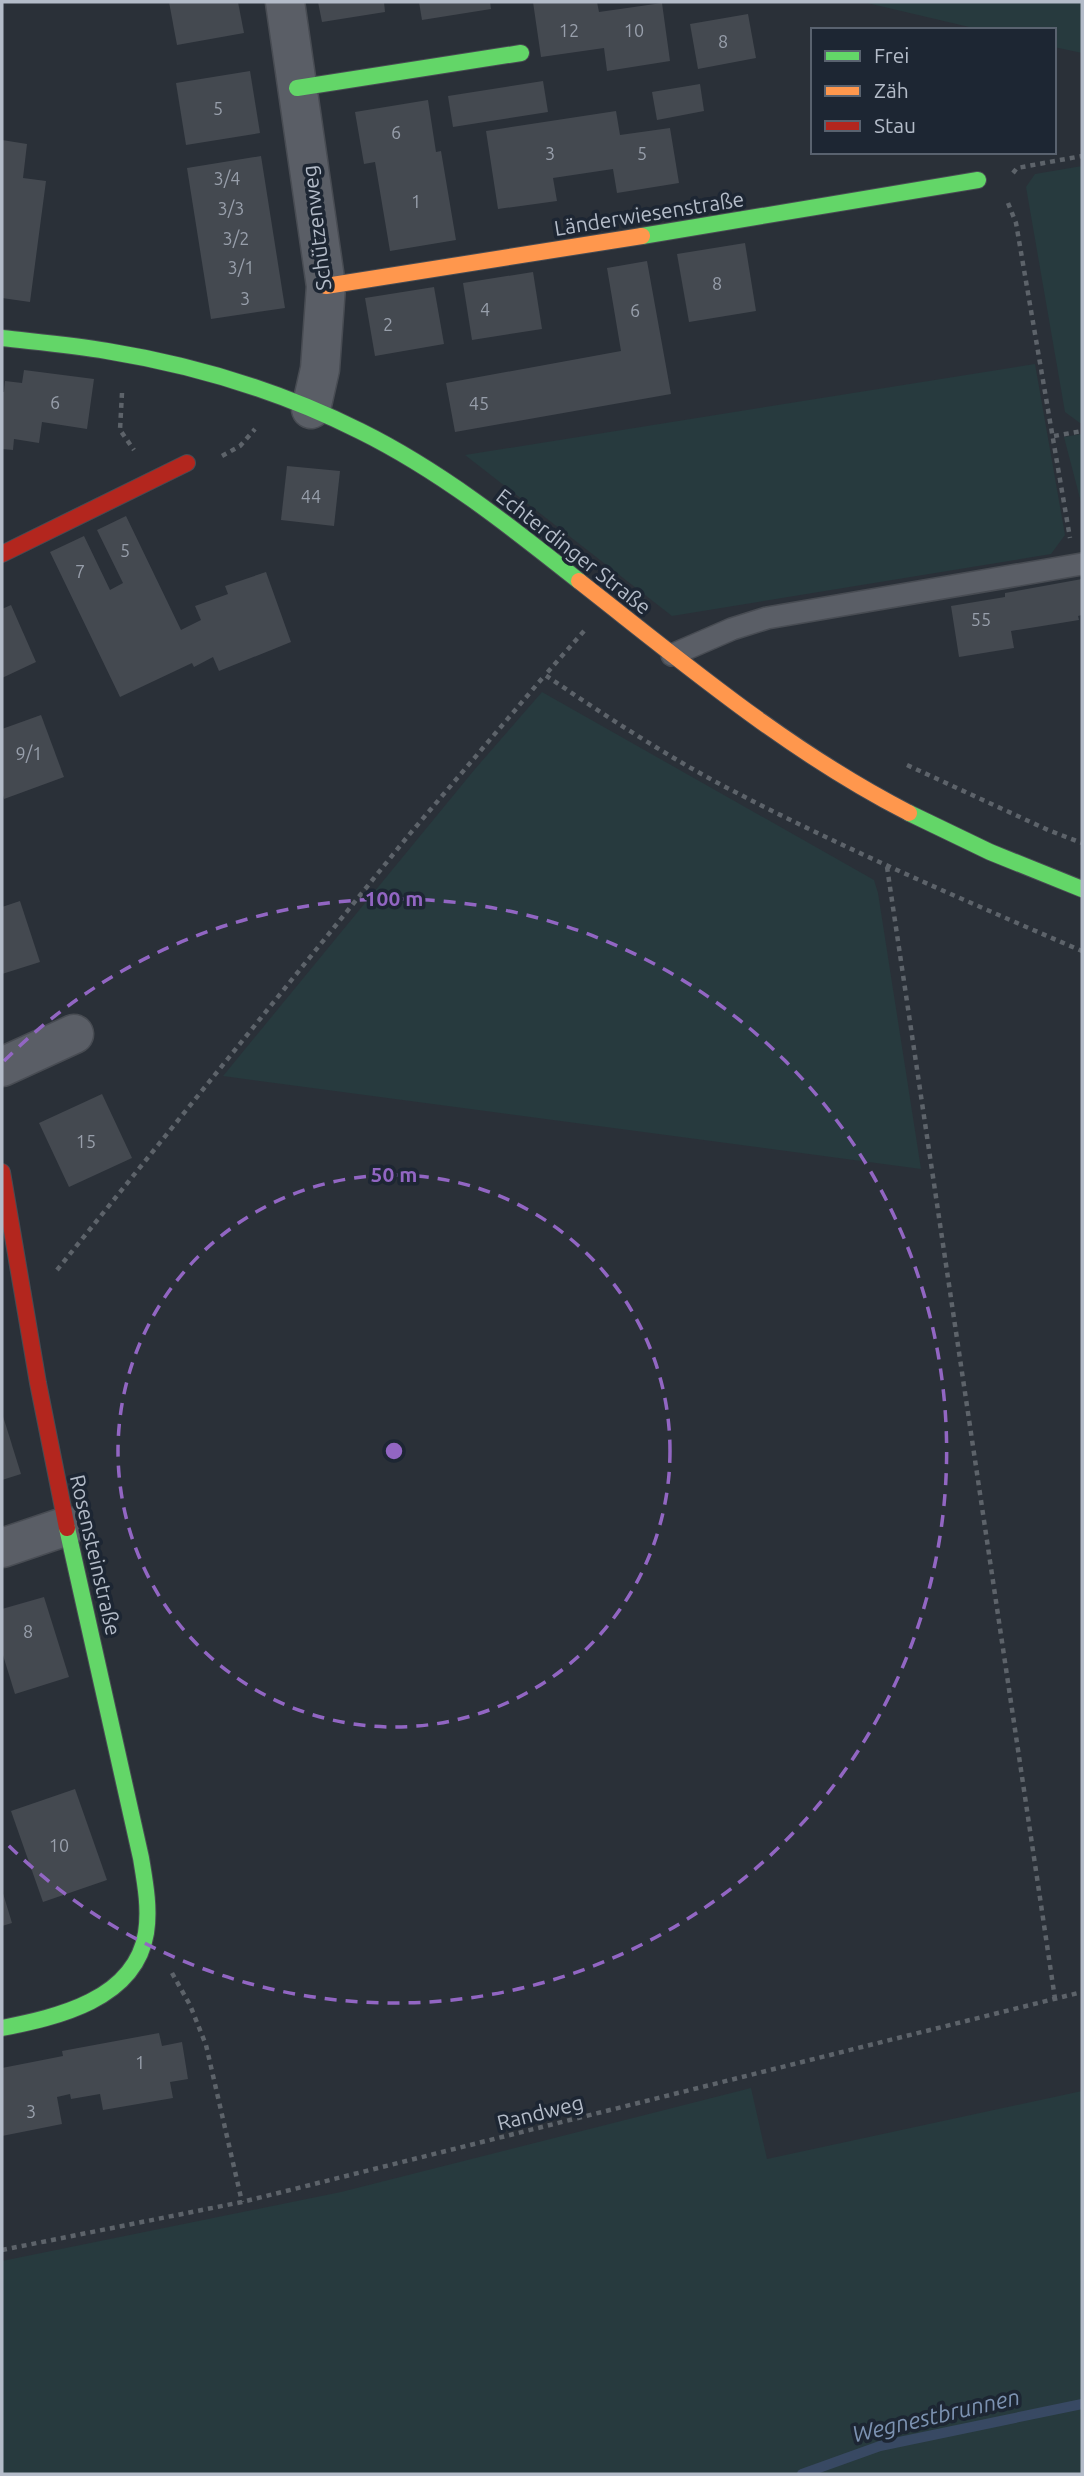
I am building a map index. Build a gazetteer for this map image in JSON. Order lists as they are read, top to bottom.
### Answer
{
  "streets": {
    "street": [
      "Länderwiesenstraße",
      "Schützenweg",
      "Echterdinger Straße",
      "Rosensteinstraße"
    ],
    "path": ["Randweg"]
  },
  "crossings": [
    ["Länderwiesenstraße", "Schützenweg"],
    ["Schützenweg", "Echterdinger Straße"]
  ],
  "water": ["Wegnestbrunnen"],
  "house_numbers": [
    "12",
    "10",
    "8",
    "5",
    "6",
    "3",
    "5",
    "3/4",
    "1",
    "3/3",
    "3/2",
    "3/1",
    "8",
    "3",
    "4",
    "6",
    "2",
    "6",
    "45",
    "44",
    "5",
    "7",
    "55",
    "9/1",
    "15",
    "8",
    "10",
    "1",
    "3"
  ],
  "legend": ["Frei", "Zäh", "Stau"],
  "rings": ["100 m", "50 m"]
}
